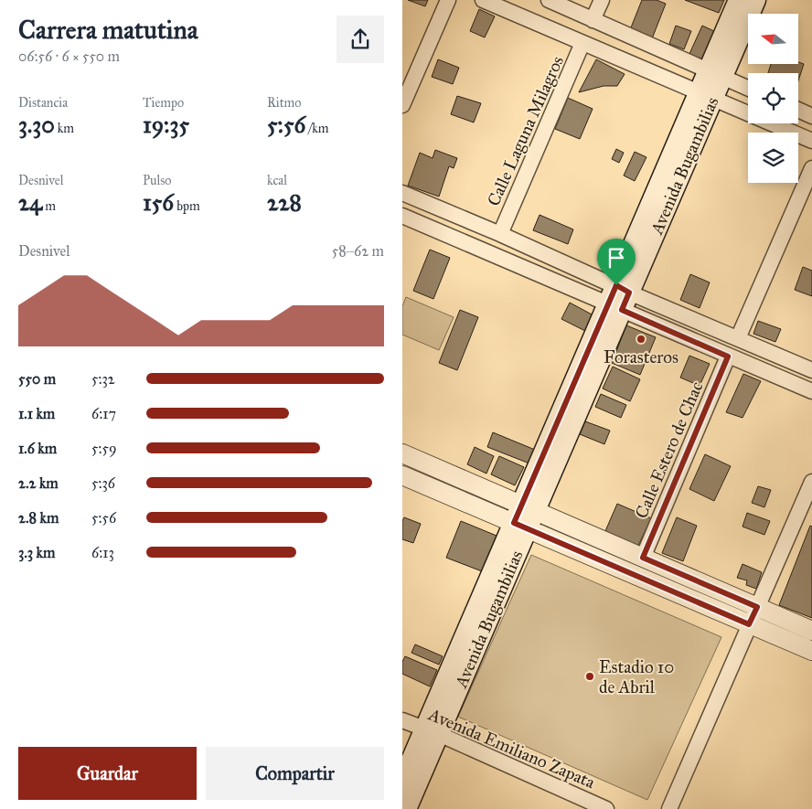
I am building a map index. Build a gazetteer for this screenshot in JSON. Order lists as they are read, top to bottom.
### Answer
{
  "streets": {
    "main road": ["Avenida Bugambilias"],
    "street": ["Calle Laguna Milagros", "Calle Estero de Chac", "Avenida Emiliano Zapata"]
  },
  "crossings": [
    ["Avenida Bugambilias", "Avenida Emiliano Zapata"]
  ],
  "places": ["Forasteros", "Estadio 10 de Abril"],
  "north": "left",
  "page": {
    "heading": ["Carrera matutina", "06:56 · 6 × 550 m"],
    "stats": [
      ["Distancia", "3.30 km"],
      ["Tiempo", "19:35"],
      ["Ritmo", "5:56 /km"],
      ["Desnivel", "24 m"],
      ["Pulso", "156 bpm"],
      ["kcal", "228"]
    ],
    "chart": ["Desnivel", "58–62 m"],
    "list": [
      {
        "name": "550 m",
        "note": "5:32"
      },
      {
        "name": "1.1 km",
        "note": "6:17"
      },
      {
        "name": "1.6 km",
        "note": "5:59"
      },
      {
        "name": "2.2 km",
        "note": "5:36"
      },
      {
        "name": "2.8 km",
        "note": "5:56"
      },
      {
        "name": "3.3 km",
        "note": "6:13"
      }
    ],
    "buttons": ["Guardar", "Compartir"]
  }
}
